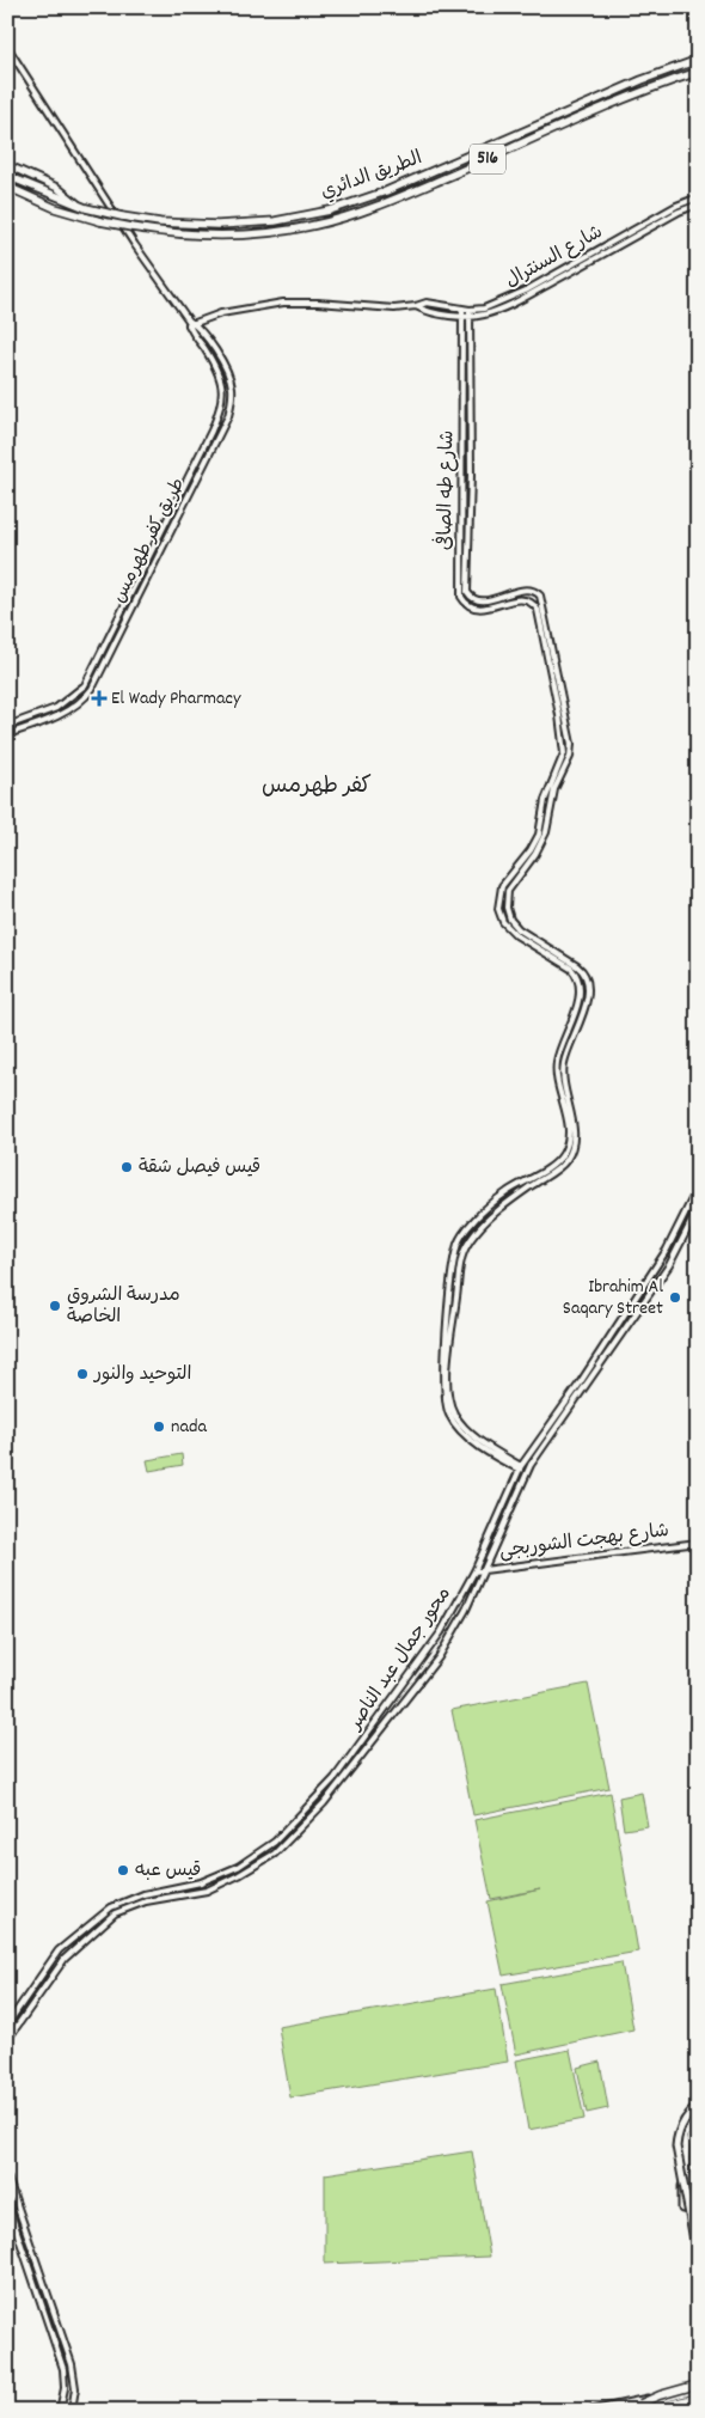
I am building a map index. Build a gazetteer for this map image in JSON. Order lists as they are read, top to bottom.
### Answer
{
  "streets": {
    "highway": ["516", "الطريق الدائري"],
    "street": [
      "شارع السنترال",
      "شارع طه الصافى",
      "طريق كفر طهرمس",
      "شارع بهجت الشوربجى",
      "محور جمال عبد الناصر"
    ]
  },
  "crossings": [
    ["شارع السنترال", "شارع طه الصافى"],
    ["شارع السنترال", "طريق كفر طهرمس"],
    ["شارع بهجت الشوربجى", "محور جمال عبد الناصر"]
  ],
  "districts": ["كفر طهرمس"],
  "places": {
    "health": ["El Wady Pharmacy"],
    "other": [
      "قيس فيصل شقة",
      "Ibrahim Al Saqary Street",
      "مدرسة الشروق الخاصة",
      "التوحيد والنور",
      "nada",
      "قيس عبه"
    ]
  }
}
